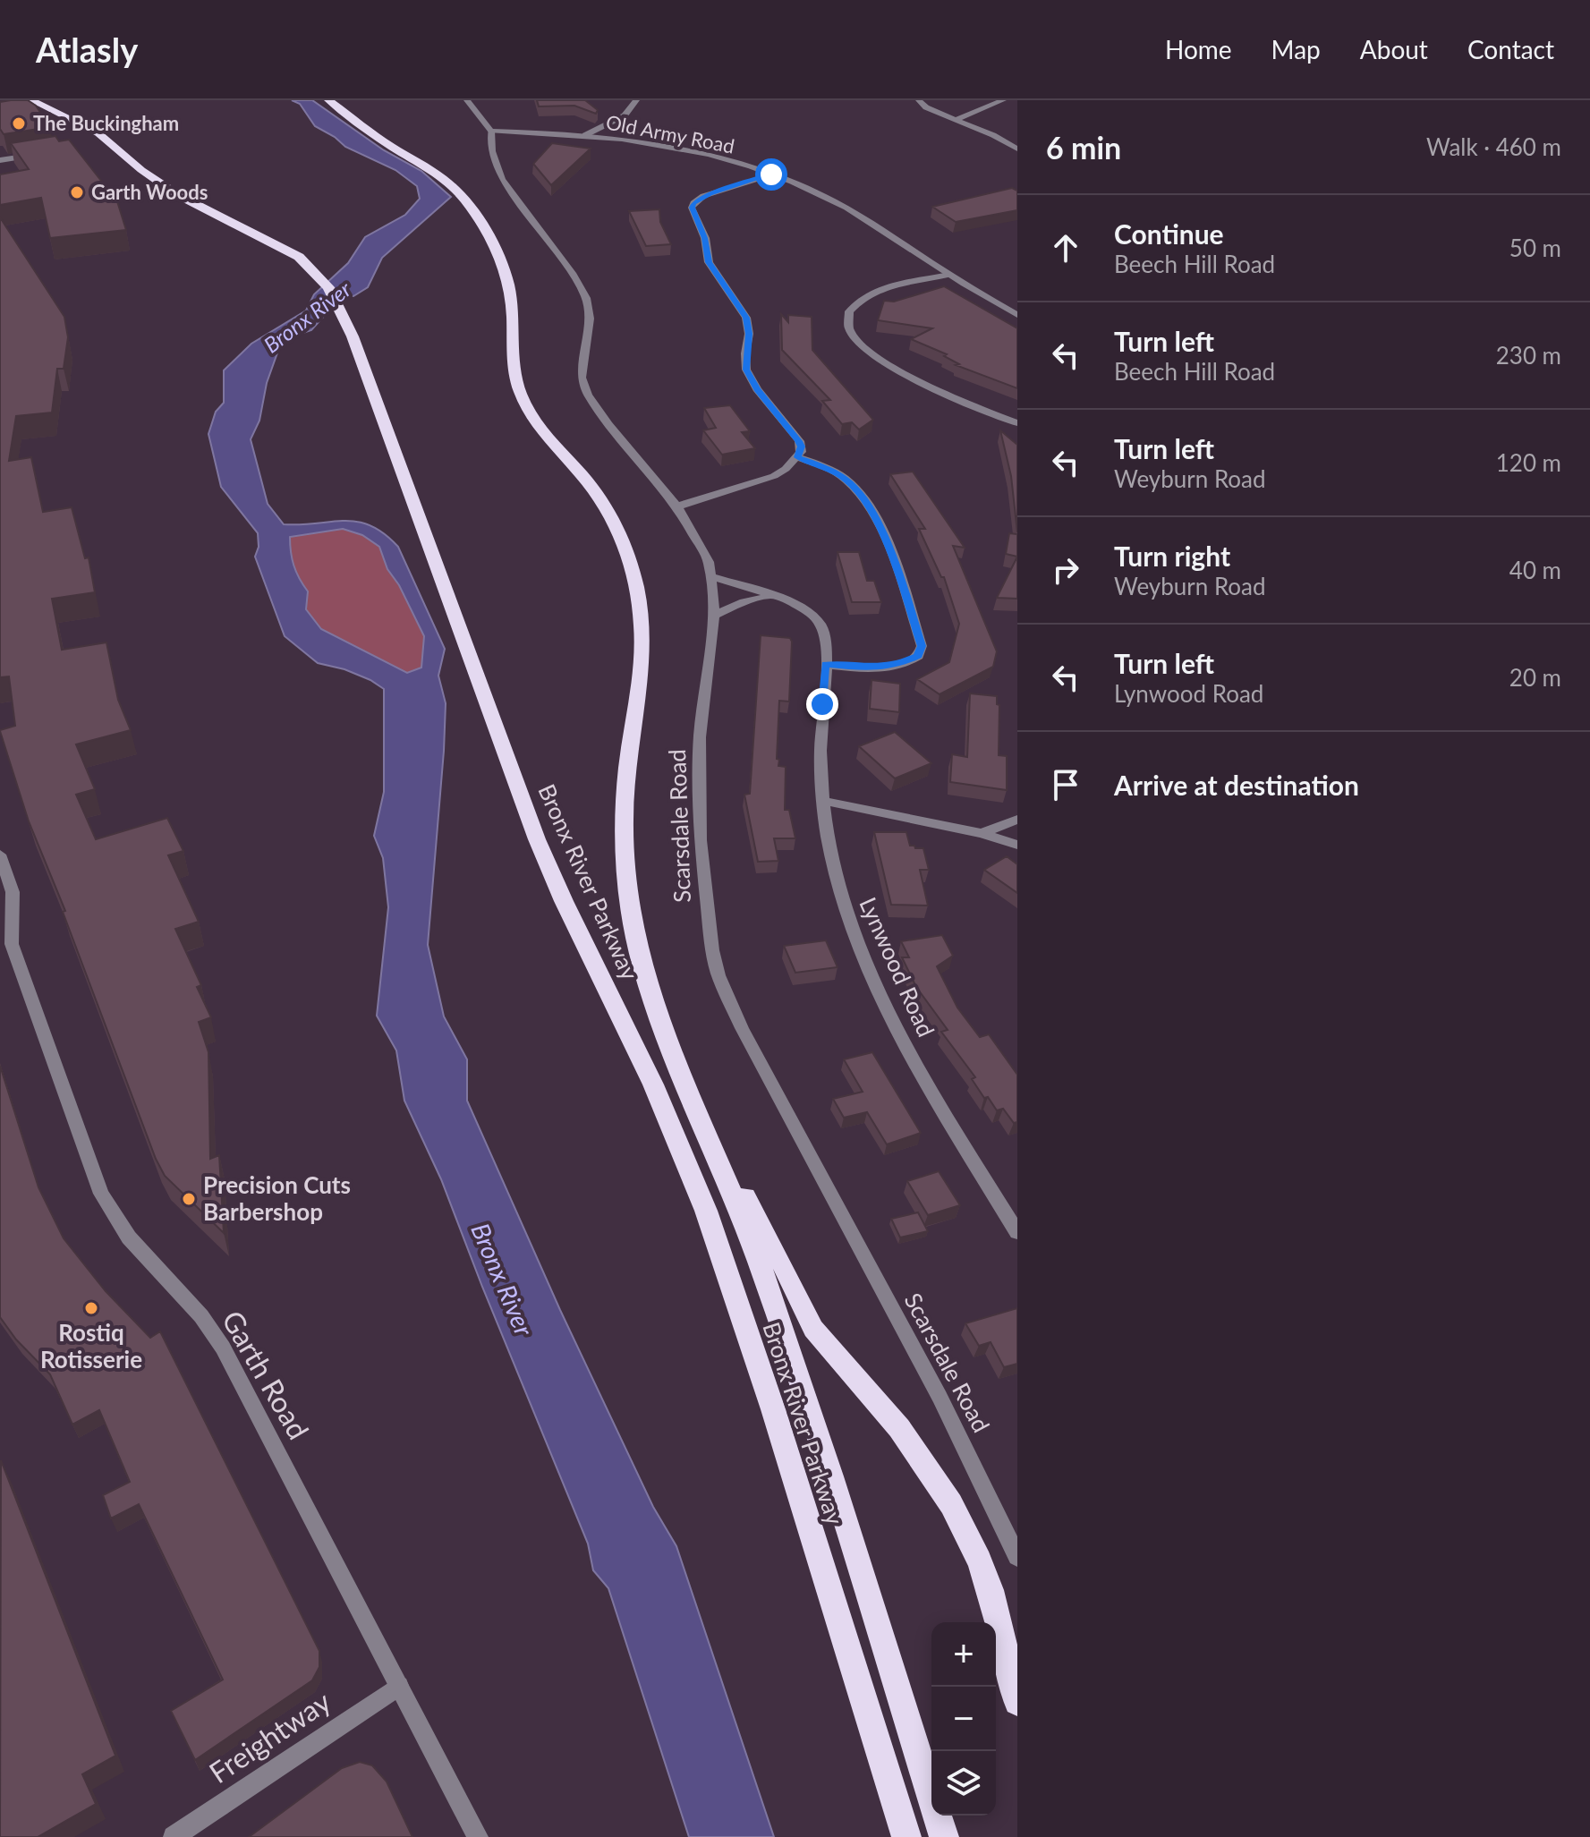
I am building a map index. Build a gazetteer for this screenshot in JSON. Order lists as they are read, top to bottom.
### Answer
{
  "streets": {
    "highway": ["Bronx River Parkway"],
    "street": [
      "Old Army Road",
      "Scarsdale Road",
      "Lynwood Road",
      "Garth Road",
      "Freightway"
    ]
  },
  "crossings": [
    ["Old Army Road", "Scarsdale Road"],
    ["Scarsdale Road", "Lynwood Road"],
    ["Garth Road", "Freightway"]
  ],
  "water": ["Bronx River"],
  "places": [
    "The Buckingham",
    "Garth Woods",
    "Precision Cuts Barbershop",
    "Rostiq Rotisserie"
  ],
  "page": {
    "header": "Atlasly",
    "nav": [
      "Home",
      "Map",
      "About",
      "Contact"
    ],
    "heading": ["6 min", "Walk · 460 m"],
    "list": [
      ["Continue", "Beech Hill Road", "50 m"],
      ["Turn left", "Beech Hill Road", "230 m"],
      ["Turn left", "Weyburn Road", "120 m"],
      ["Turn right", "Weyburn Road", "40 m"],
      ["Turn left", "Lynwood Road", "20 m"],
      "Arrive at destination"
    ],
    "map_buttons": ["+", "−"]
  }
}
